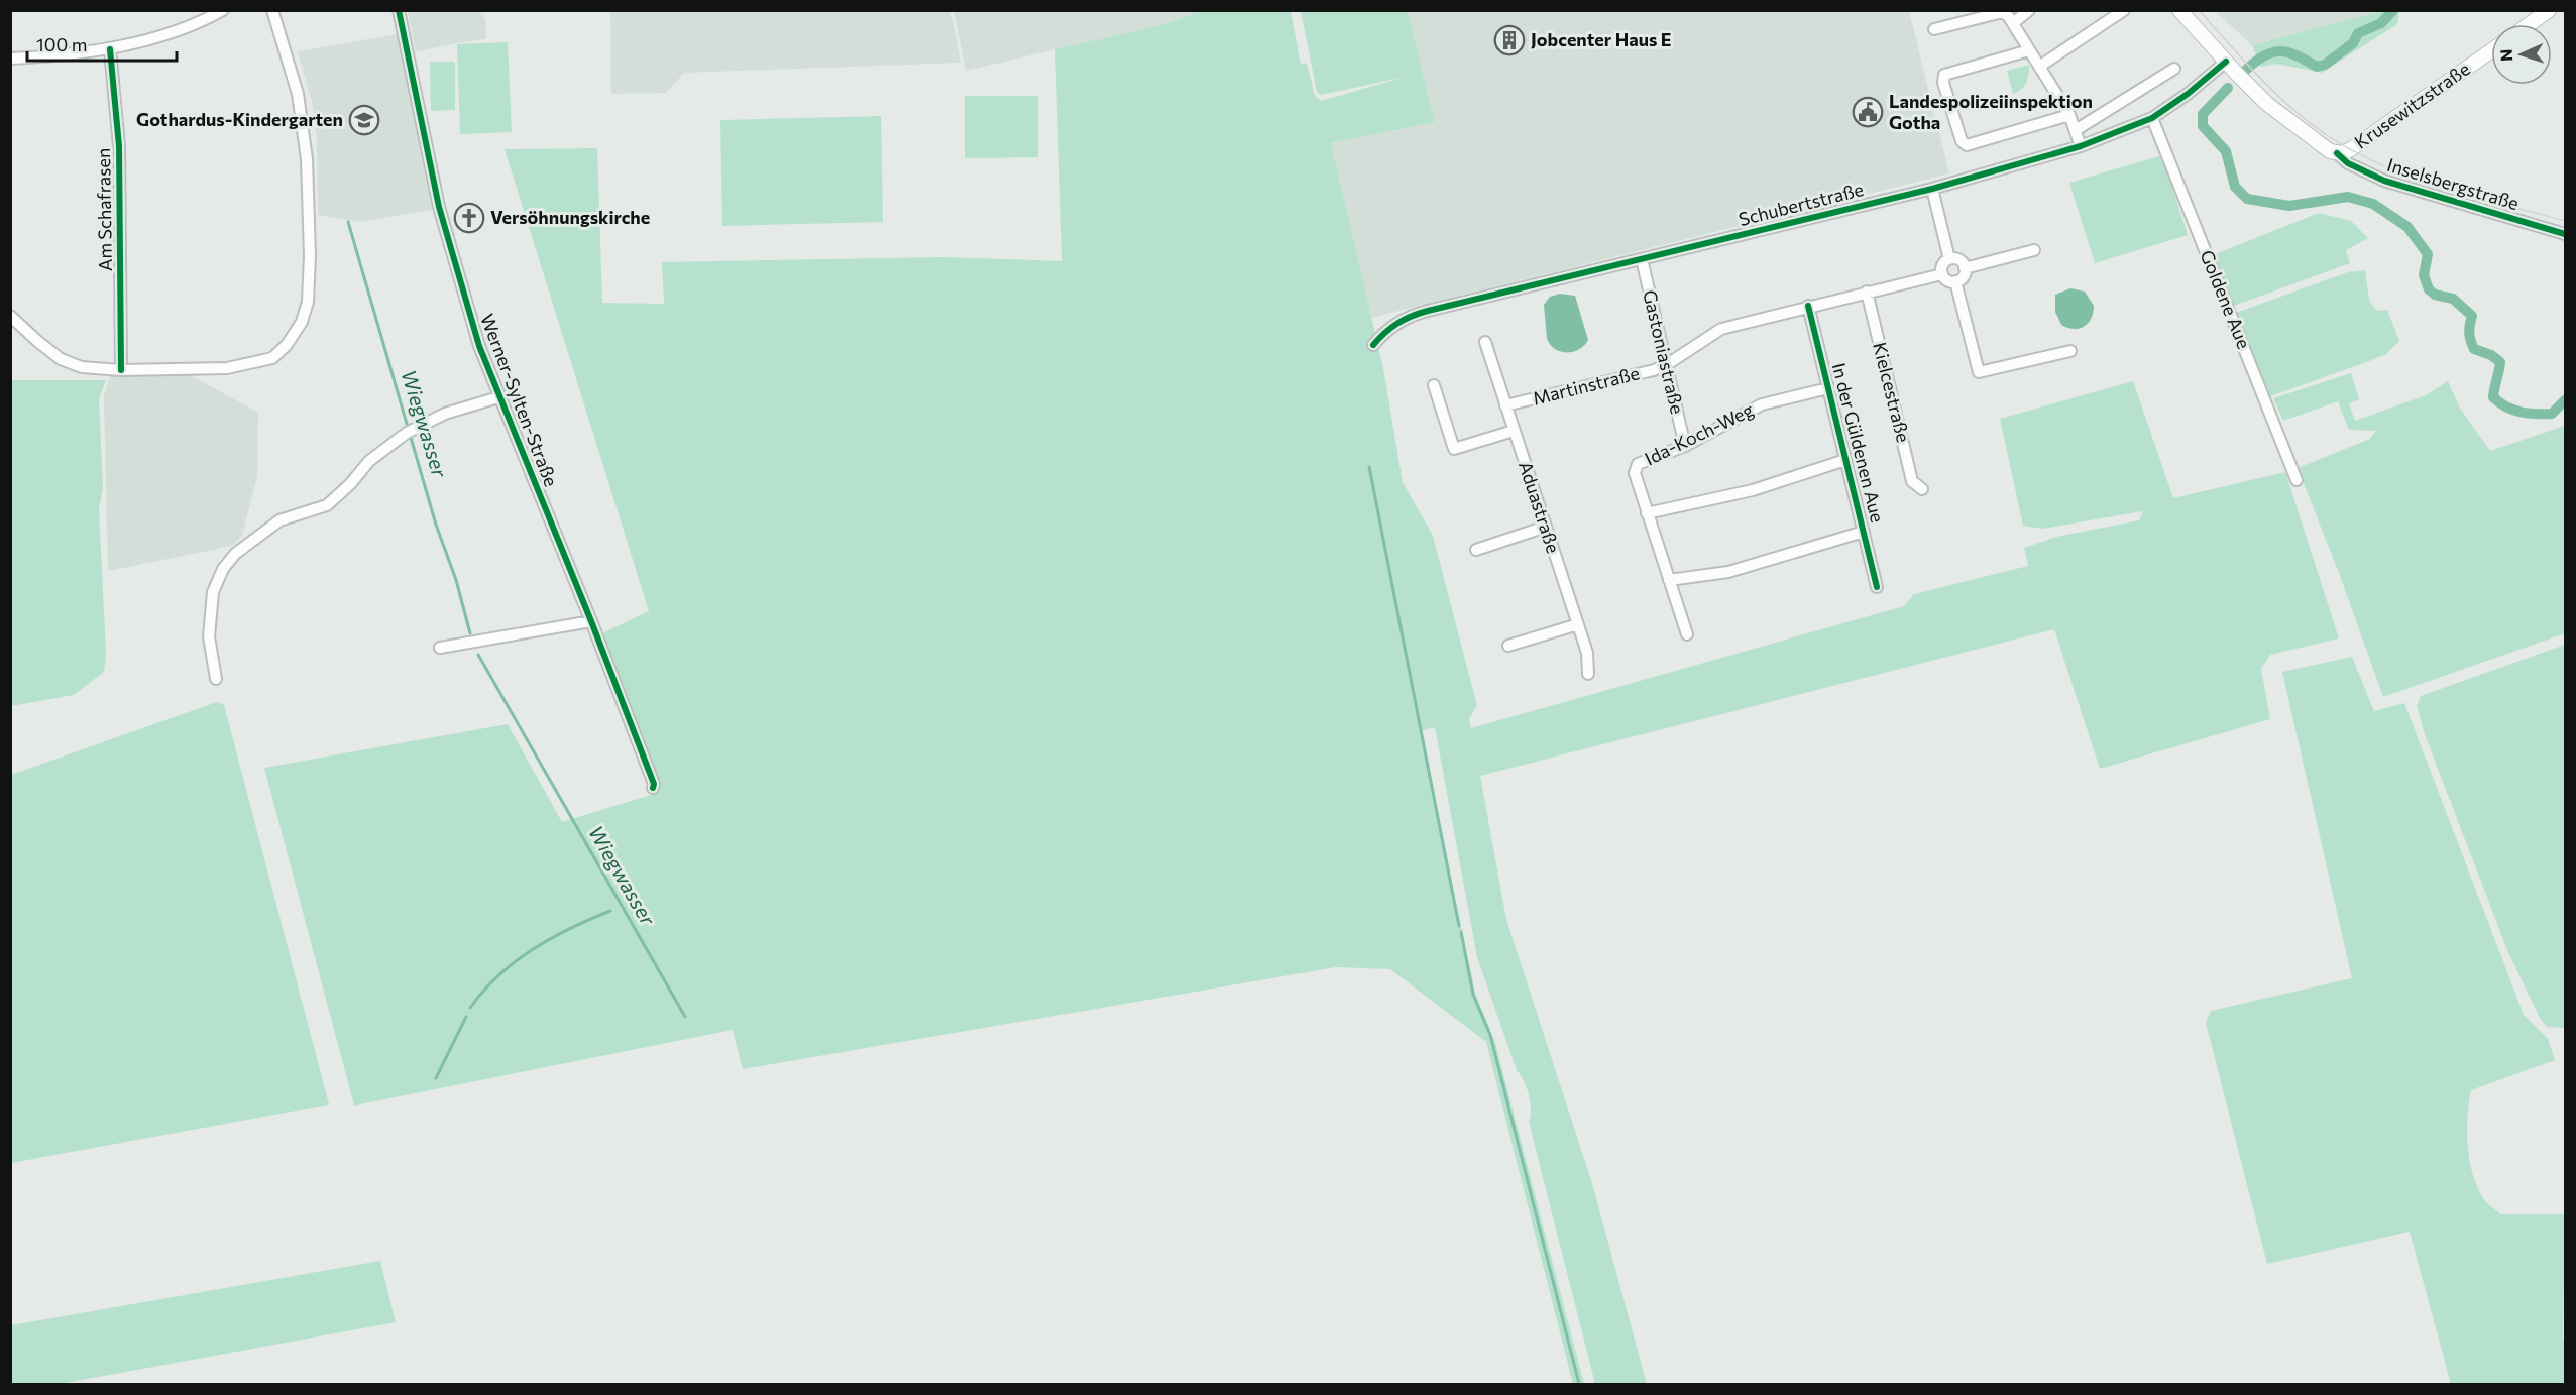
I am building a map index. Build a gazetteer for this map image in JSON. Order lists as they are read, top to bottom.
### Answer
{
  "streets": {
    "main road": ["Krusewitzstraße"],
    "street": [
      "Inselsbergstraße",
      "Schubertstraße",
      "Am Schafrasen",
      "Goldene Aue",
      "Gastoniastraße",
      "Martinstraße",
      "Kielcestraße",
      "Werner-Sylten-Straße",
      "Ida-Koch-Weg",
      "In der Güldenen Aue",
      "Aduastraße"
    ]
  },
  "crossings": [
    ["Krusewitzstraße", "Inselsbergstraße"],
    ["Krusewitzstraße", "Schubertstraße"],
    ["Schubertstraße", "Goldene Aue"],
    ["Schubertstraße", "Gastoniastraße"],
    ["Gastoniastraße", "Martinstraße"],
    ["Gastoniastraße", "Ida-Koch-Weg"],
    ["Martinstraße", "Kielcestraße"],
    ["Martinstraße", "In der Güldenen Aue"],
    ["Martinstraße", "Aduastraße"],
    ["Ida-Koch-Weg", "In der Güldenen Aue"]
  ],
  "water": ["Wiegwasser"],
  "places": {
    "building": ["Jobcenter Haus E"],
    "public building": ["Landespolizeiinspektion Gotha"],
    "school or university": ["Gothardus-Kindergarten"],
    "church": ["Versöhnungskirche"]
  },
  "scale_bar": "100 m",
  "north": "left"
}
